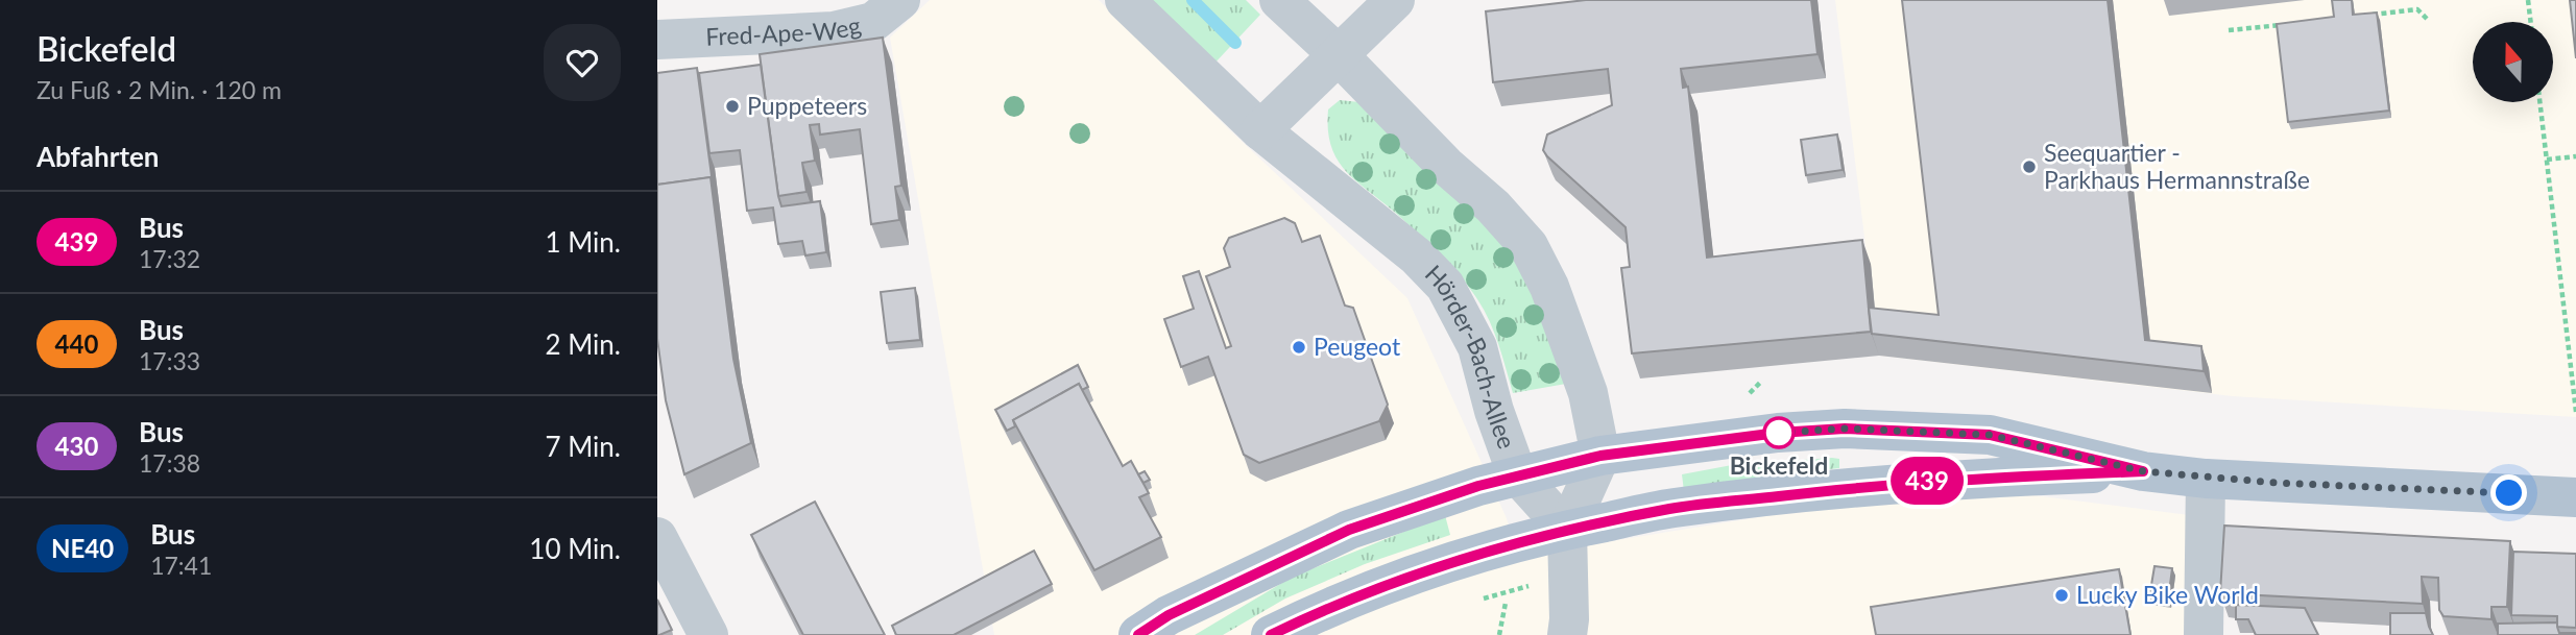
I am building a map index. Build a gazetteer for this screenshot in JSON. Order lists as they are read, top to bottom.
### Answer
{
  "streets": {
    "street": ["Fred-Ape-Weg", "Hörder-Bach-Allee"]
  },
  "places": [
    "Puppeteers",
    "Seequartier - Parkhaus Hermannstraße",
    "Peugeot",
    "Bickefeld",
    "Lucky Bike World"
  ],
  "lines": ["bus line 439"],
  "north": "top",
  "page": {
    "heading": [
      ["Bickefeld", "Zu Fuß · 2 Min. · 120 m"],
      "Abfahrten"
    ],
    "on_map": "439",
    "list": [
      {
        "mark": "439",
        "name": "Bus",
        "note": "17:32",
        "value": "1 Min."
      },
      {
        "mark": "440",
        "name": "Bus",
        "note": "17:33",
        "value": "2 Min."
      },
      {
        "mark": "430",
        "name": "Bus",
        "note": "17:38",
        "value": "7 Min."
      },
      {
        "mark": "NE40",
        "name": "Bus",
        "note": "17:41",
        "value": "10 Min."
      }
    ]
  }
}
